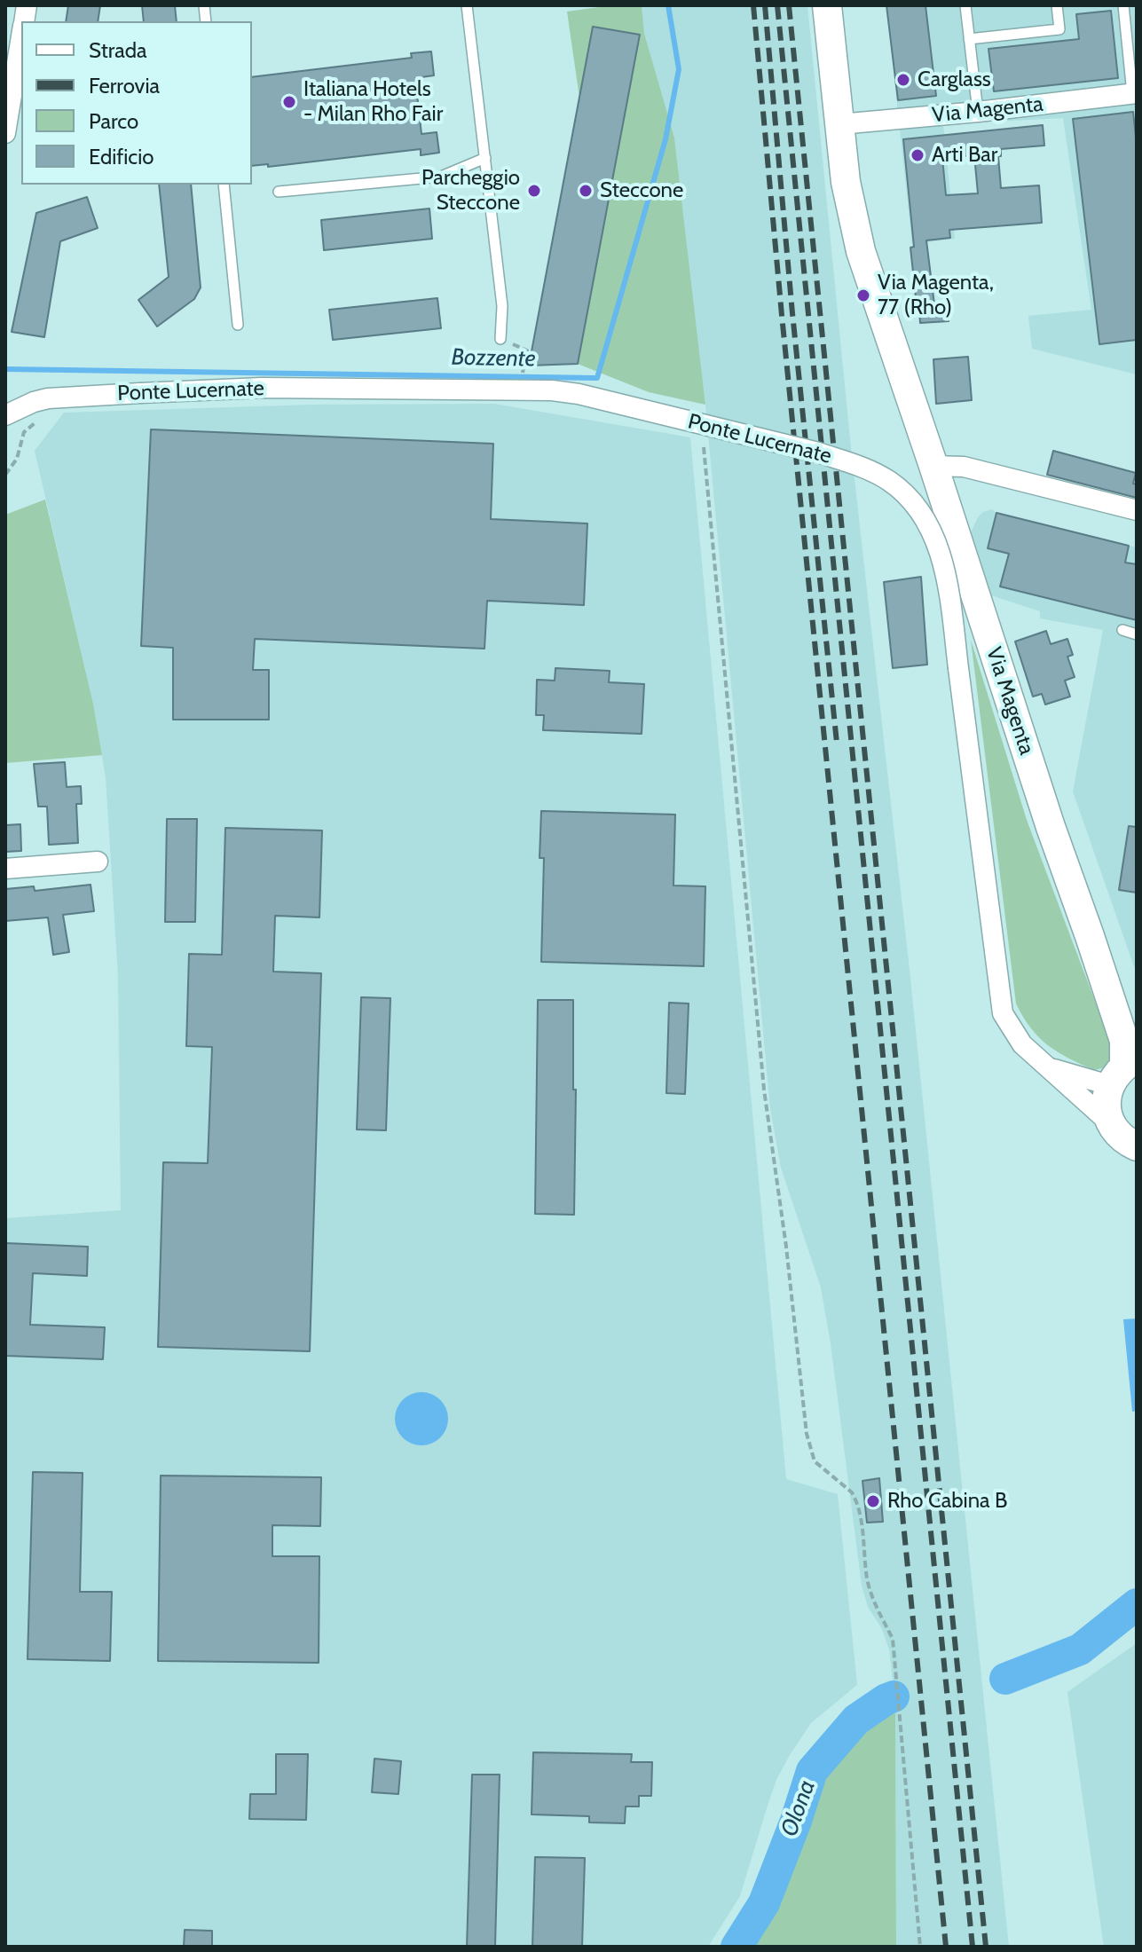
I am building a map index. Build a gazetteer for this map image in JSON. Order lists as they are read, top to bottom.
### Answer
{
  "streets": {
    "street": ["Via Magenta", "Ponte Lucernate"]
  },
  "crossings": [
    ["Via Magenta", "Ponte Lucernate"]
  ],
  "water": ["Bozzente", "Olona"],
  "places": [
    "Carglass",
    "Italiana Hotels - Milan Rho Fair",
    "Arti Bar",
    "Parcheggio Steccone",
    "Steccone",
    "Via Magenta, 77 (Rho)",
    "Rho Cabina B"
  ],
  "legend": [
    "Strada",
    "Ferrovia",
    "Parco",
    "Edificio"
  ]
}
